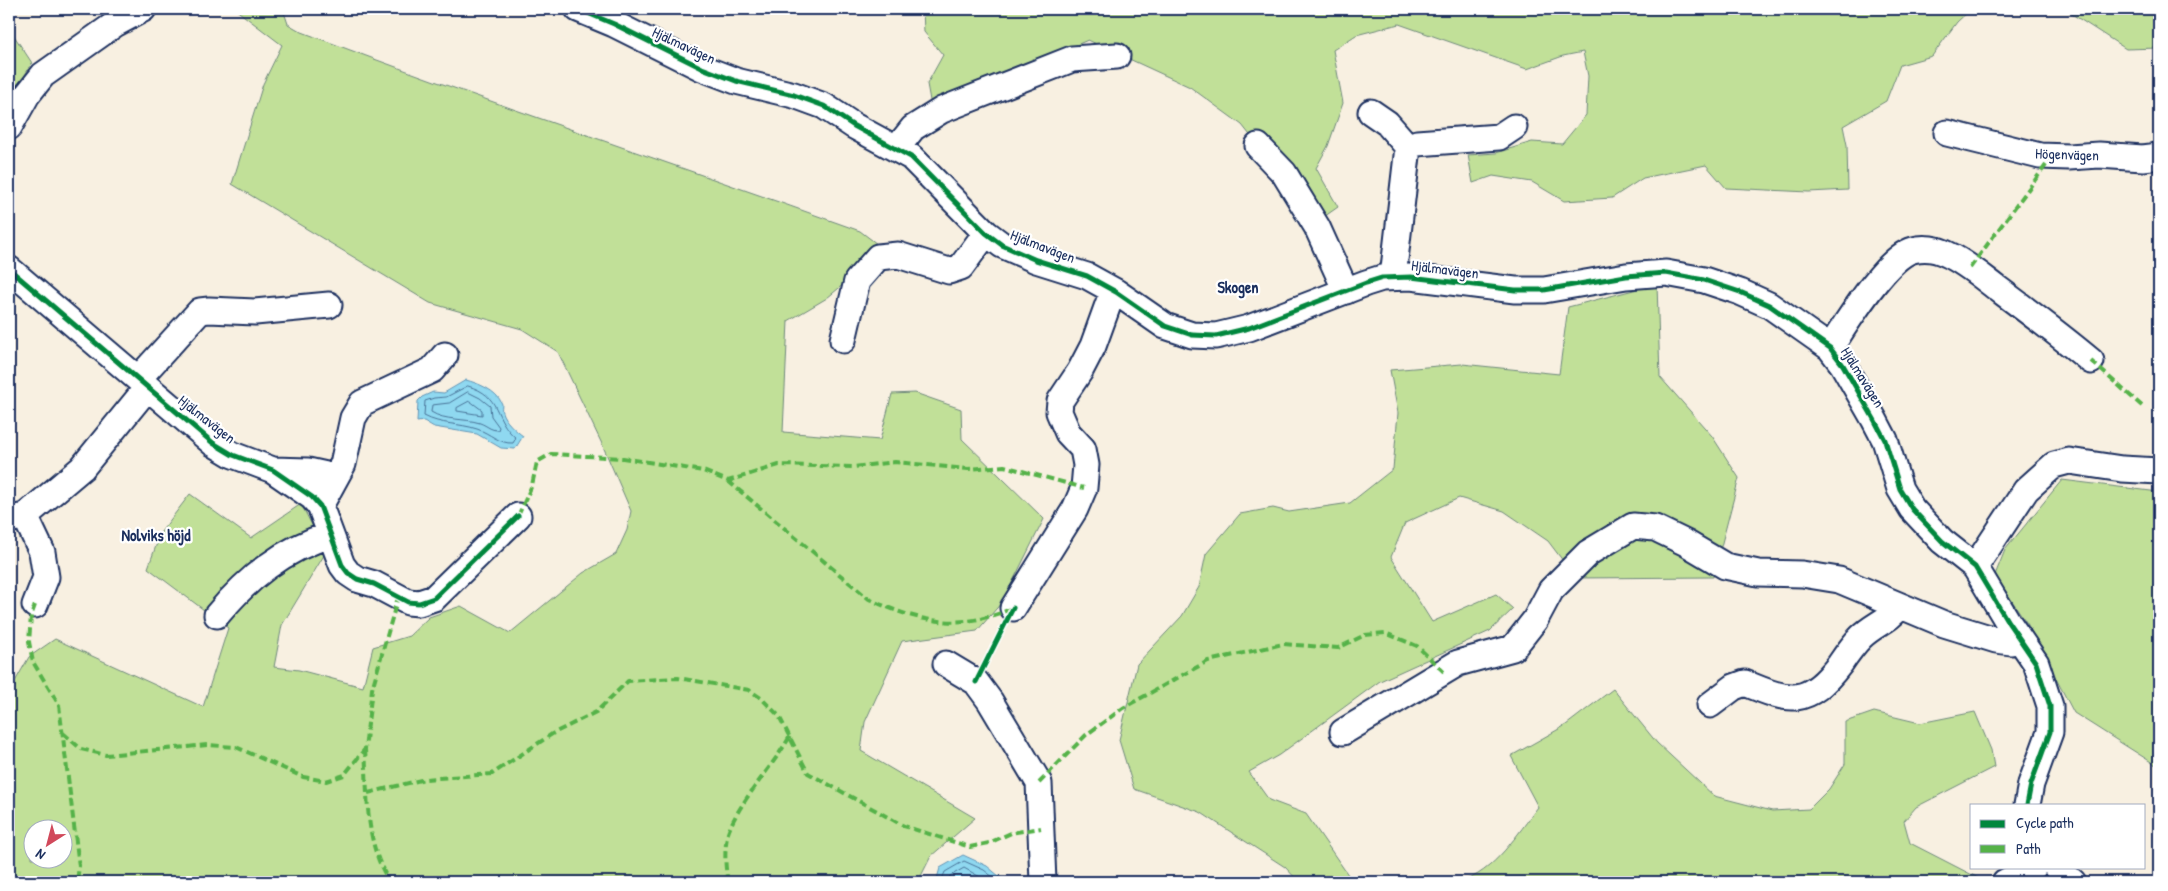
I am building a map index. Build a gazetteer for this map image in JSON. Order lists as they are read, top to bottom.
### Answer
{
  "streets": {
    "street": ["Hjälmavägen", "Högenvägen"]
  },
  "districts": ["Skogen", "Nolviks höjd"],
  "legend": ["Cycle path", "Path"],
  "north": "bottom left"
}
